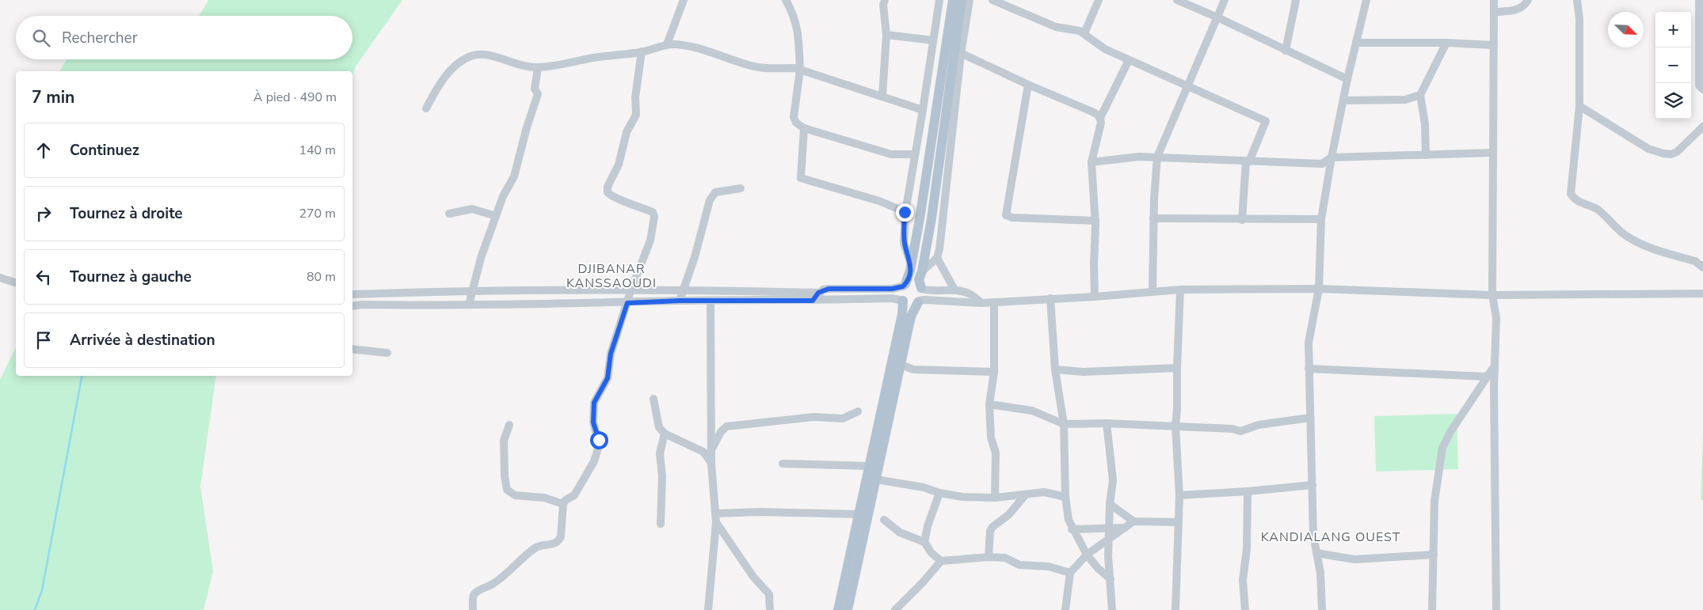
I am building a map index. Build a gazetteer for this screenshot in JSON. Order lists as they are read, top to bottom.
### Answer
{
  "districts": ["DJIBANAR KANSSAOUDI", "KANDIALANG OUEST"],
  "north": "bottom right",
  "page": {
    "map_buttons": ["+", "−"],
    "search": "Rechercher",
    "heading": ["7 min", "À pied · 490 m"],
    "list": [
      ["Continuez", "140 m"],
      ["Tournez à droite", "270 m"],
      ["Tournez à gauche", "80 m"],
      "Arrivée à destination"
    ]
  }
}
